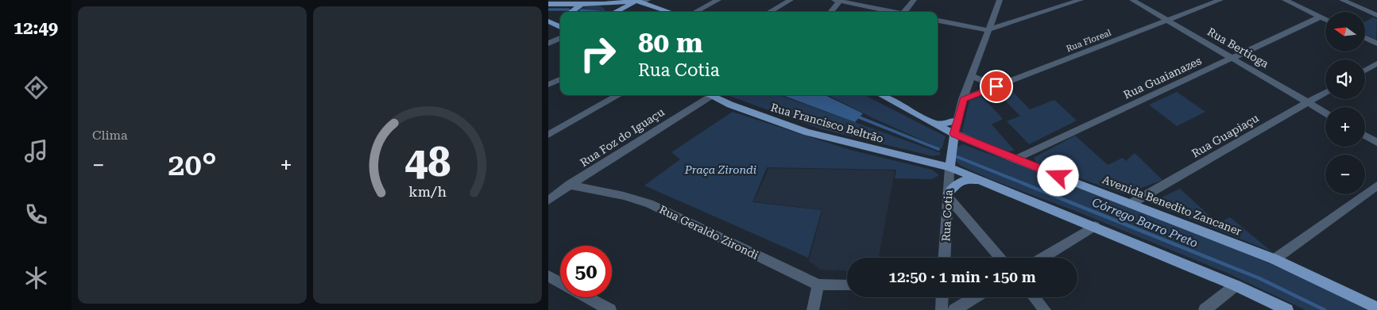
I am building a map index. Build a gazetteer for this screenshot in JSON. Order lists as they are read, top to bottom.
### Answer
{
  "streets": {
    "main road": ["Rua Francisco Beltrão", "Avenida Benedito Zancaner"],
    "street": [
      "Rua Floreal",
      "Rua Bertioga",
      "Rua Guaianazes",
      "Rua Guapiaçu",
      "Rua Foz do Iguaçu",
      "Rua Cotia",
      "Rua Geraldo Zirondi"
    ]
  },
  "crossings": [
    ["Rua Floreal", "Rua Bertioga"],
    ["Rua Bertioga", "Rua Guaianazes"],
    ["Rua Bertioga", "Rua Guapiaçu"],
    ["Rua Guaianazes", "Avenida Benedito Zancaner"],
    ["Rua Francisco Beltrão", "Rua Cotia"],
    ["Rua Guapiaçu", "Avenida Benedito Zancaner"],
    ["Rua Foz do Iguaçu", "Rua Geraldo Zirondi"]
  ],
  "water": ["Córrego Barro Preto"],
  "parks": ["Praça Zirondi"],
  "north": "left",
  "page": {
    "tabs": "12:49",
    "tile": "Clima",
    "map_buttons": ["+", "−"],
    "turn": ["80 m", "Rua Cotia"],
    "heat": ["−", "20°", "+"],
    "limit": "50",
    "trip": "12:50 · 1 min · 150 m",
    "gauge": ["48", "km/h"]
  }
}
